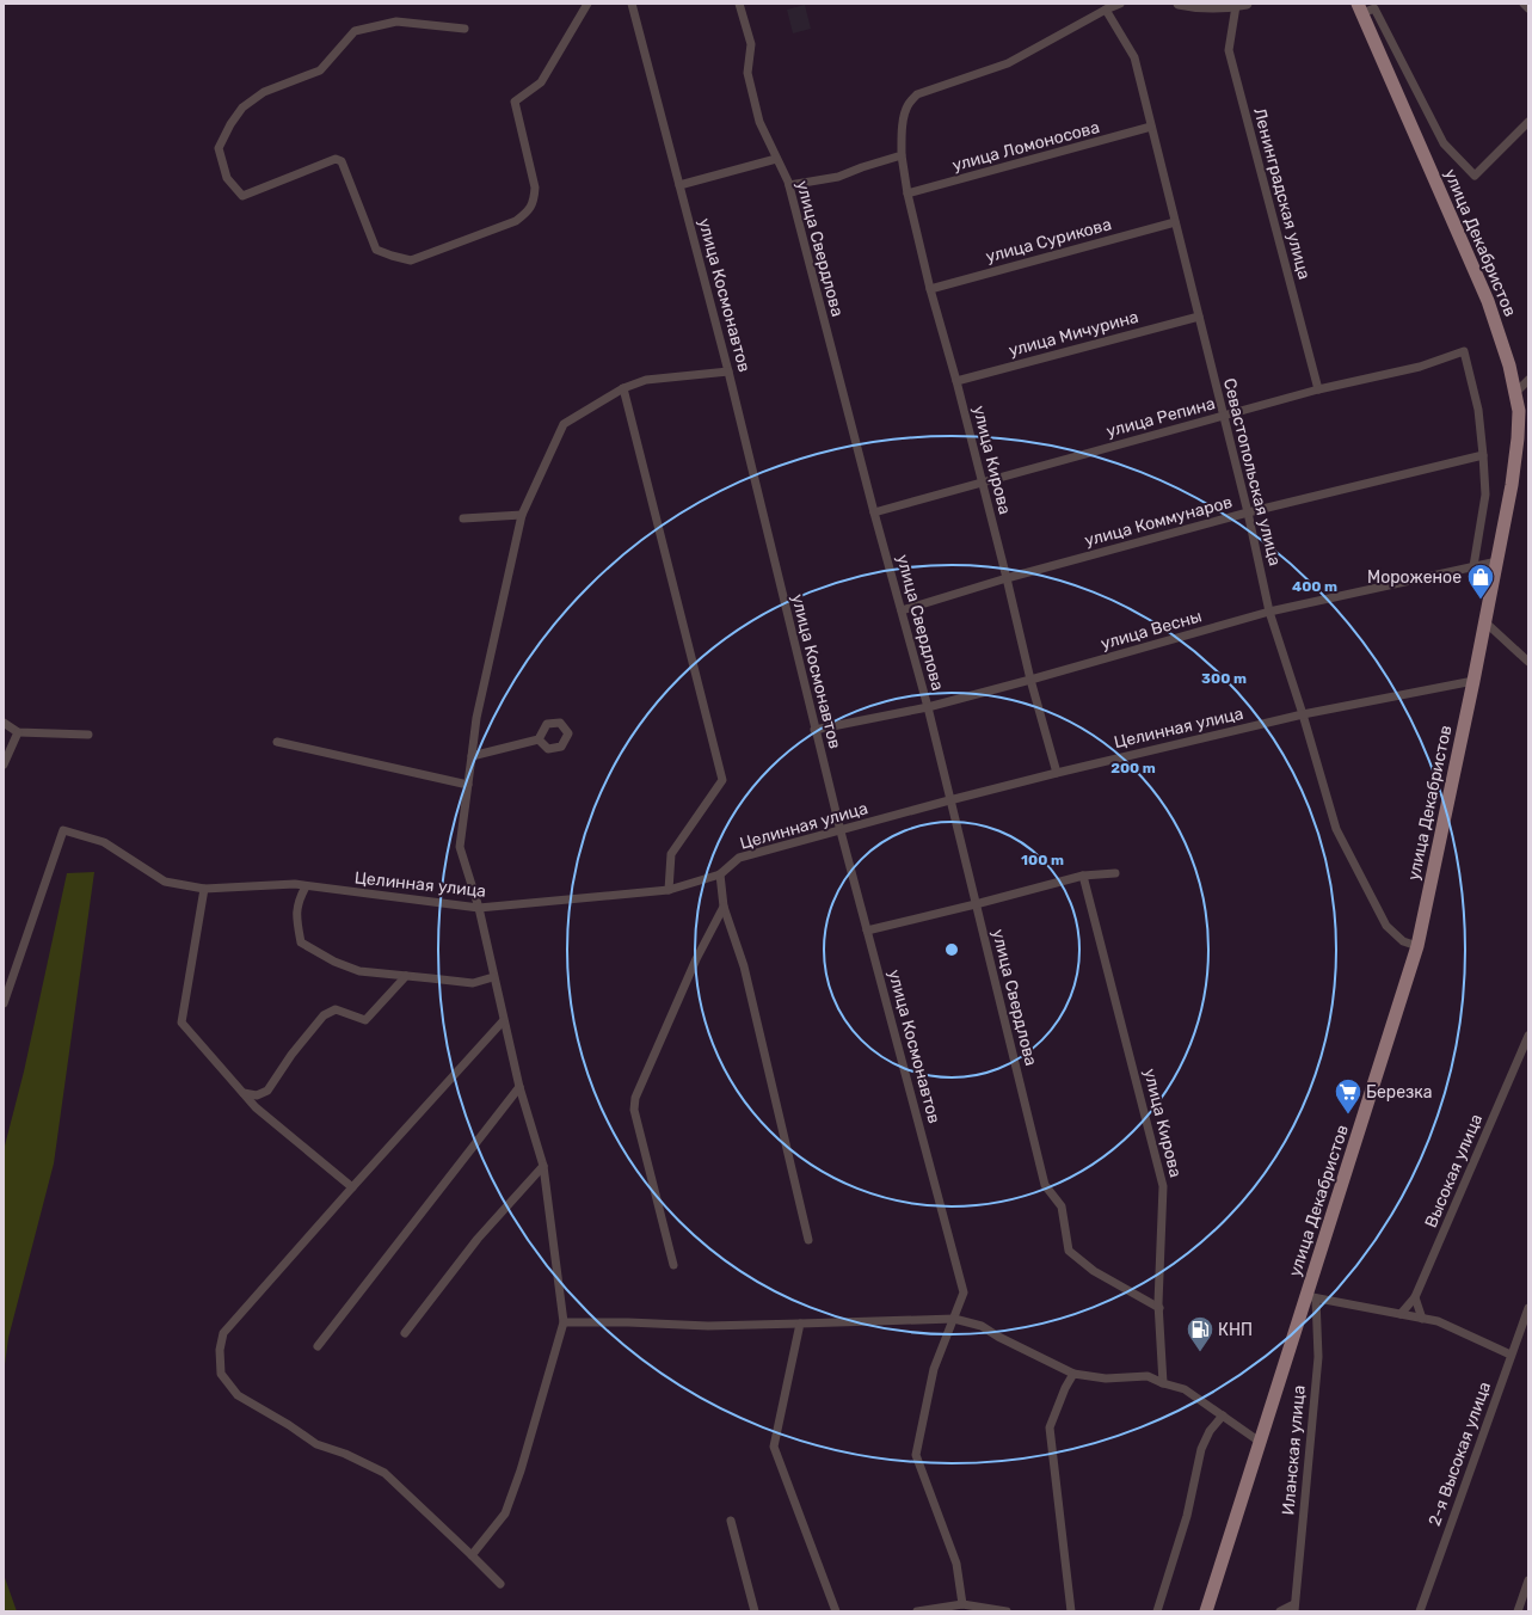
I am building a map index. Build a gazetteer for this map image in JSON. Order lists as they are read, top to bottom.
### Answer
{
  "streets": {
    "main road": ["улица Декабристов"],
    "street": [
      "улица Ломоносова",
      "Ленинградская улица",
      "улица Сурикова",
      "улица Свердлова",
      "улица Космонавтов",
      "улица Мичурина",
      "улица Репина",
      "улица Кирова",
      "Севастопольская улица",
      "улица Коммунаров",
      "улица Весны",
      "Целинная улица",
      "Высокая улица",
      "Иланская улица",
      "2-я Высокая улица"
    ]
  },
  "crossings": [
    ["улица Ломоносова", "улица Кирова"],
    ["улица Ломоносова", "Севастопольская улица"],
    ["Ленинградская улица", "улица Репина"],
    ["улица Сурикова", "улица Кирова"],
    ["улица Сурикова", "Севастопольская улица"],
    ["улица Декабристов", "Севастопольская улица"],
    ["улица Декабристов", "улица Весны"],
    ["улица Декабристов", "Целинная улица"],
    ["улица Декабристов", "Иланская улица"],
    ["улица Свердлова", "улица Репина"],
    ["улица Свердлова", "улица Кирова"],
    ["улица Свердлова", "улица Коммунаров"],
    ["улица Свердлова", "улица Весны"],
    ["улица Свердлова", "Целинная улица"],
    ["улица Космонавтов", "улица Весны"],
    ["улица Космонавтов", "Целинная улица"],
    ["улица Мичурина", "улица Кирова"],
    ["улица Мичурина", "Севастопольская улица"],
    ["улица Репина", "улица Кирова"],
    ["улица Репина", "Севастопольская улица"],
    ["улица Репина", "улица Коммунаров"],
    ["улица Кирова", "Севастопольская улица"],
    ["улица Кирова", "улица Коммунаров"],
    ["улица Кирова", "улица Весны"],
    ["улица Кирова", "Целинная улица"],
    ["Севастопольская улица", "улица Коммунаров"],
    ["Севастопольская улица", "улица Весны"],
    ["Севастопольская улица", "Целинная улица"]
  ],
  "places": {
    "shop": ["Мороженое"],
    "supermarket": ["Березка"],
    "fuel station": ["КНП"]
  },
  "rings": [
    "400 m",
    "300 m",
    "200 m",
    "100 m"
  ]
}
